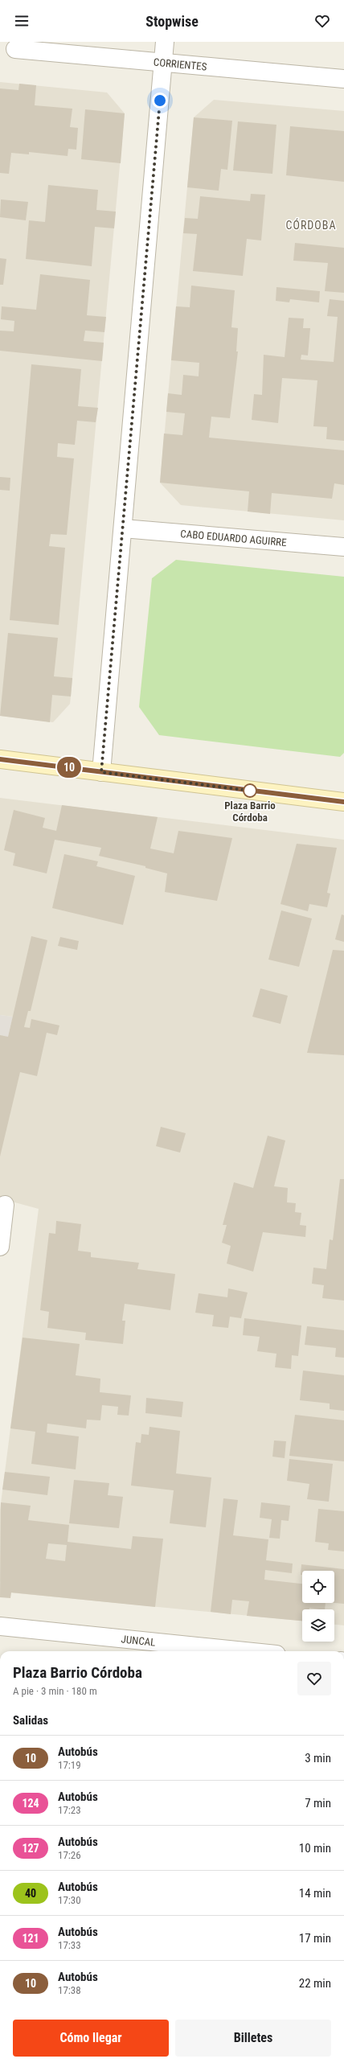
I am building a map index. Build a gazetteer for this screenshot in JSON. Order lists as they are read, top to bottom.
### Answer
{
  "streets": {
    "street": ["CORRIENTES", "CABO EDUARDO AGUIRRE", "JUNCAL"]
  },
  "districts": ["CÓRDOBA"],
  "places": ["Plaza Barrio Córdoba"],
  "lines": ["bus line 10"],
  "page": {
    "header": "Stopwise",
    "on_map": "10",
    "heading": [
      ["Plaza Barrio Córdoba", "A pie · 3 min · 180 m"],
      "Salidas"
    ],
    "list": [
      {
        "mark": "10",
        "name": "Autobús",
        "note": "17:19",
        "value": "3 min"
      },
      {
        "mark": "124",
        "name": "Autobús",
        "note": "17:23",
        "value": "7 min"
      },
      {
        "mark": "127",
        "name": "Autobús",
        "note": "17:26",
        "value": "10 min"
      },
      {
        "mark": "40",
        "name": "Autobús",
        "note": "17:30",
        "value": "14 min"
      },
      {
        "mark": "121",
        "name": "Autobús",
        "note": "17:33",
        "value": "17 min"
      },
      {
        "mark": "10",
        "name": "Autobús",
        "note": "17:38",
        "value": "22 min"
      }
    ],
    "buttons": ["Cómo llegar", "Billetes"]
  }
}
